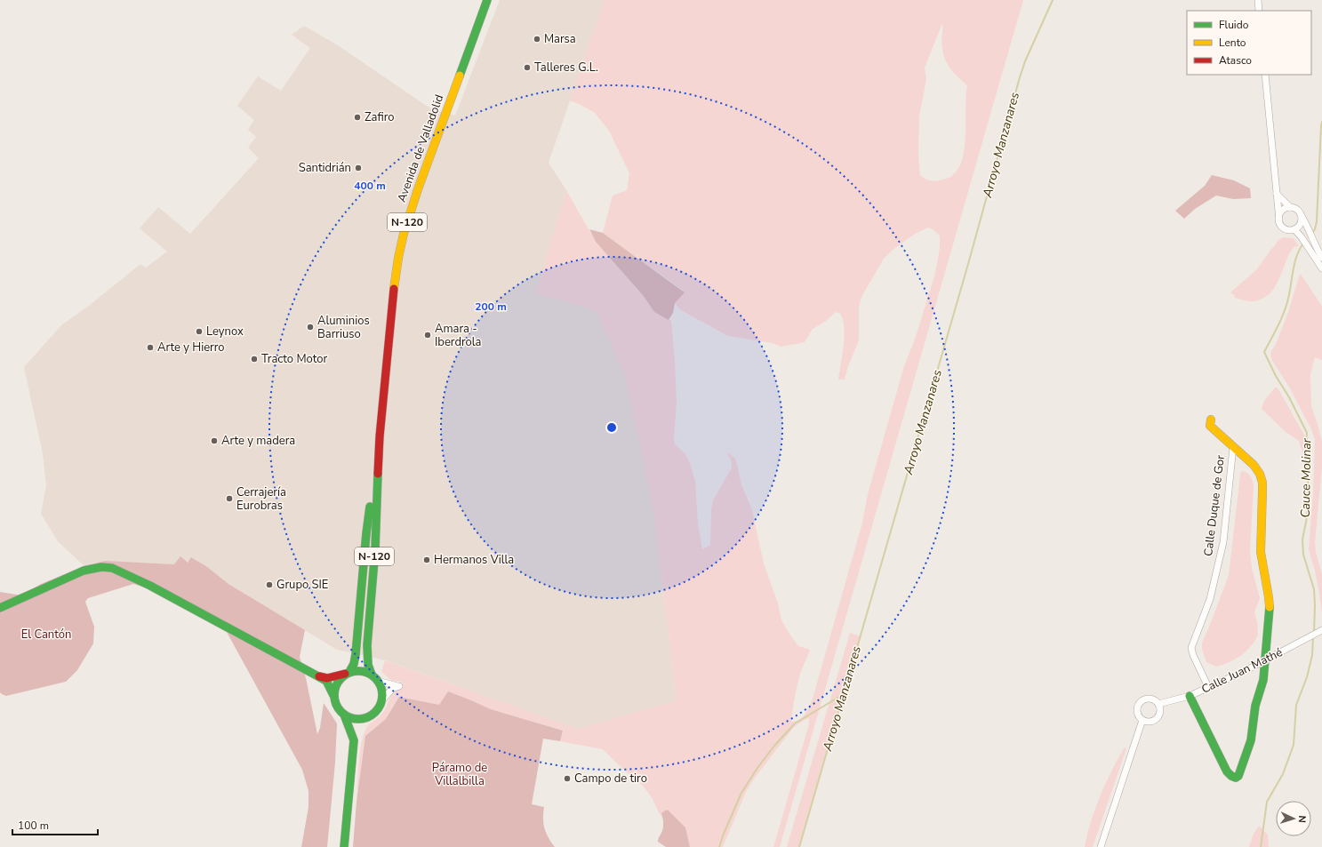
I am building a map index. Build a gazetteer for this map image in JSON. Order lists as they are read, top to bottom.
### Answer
{
  "streets": {
    "main road": ["Avenida de Valladolid", "N-120", "Calle Duque de Gor"],
    "street": ["Calle Juan Mathé"]
  },
  "crossings": [
    ["Avenida de Valladolid", "N-120"],
    ["Calle Duque de Gor", "Calle Juan Mathé"]
  ],
  "water": ["Arroyo Manzanares", "Cauce Molinar"],
  "parks": ["El Cantón", "Páramo de Villalbilla"],
  "places": [
    "Marsa",
    "Talleres G.L.",
    "Zafiro",
    "Santidrián",
    "Aluminios Barriuso",
    "Leynox",
    "Amara - Iberdrola",
    "Arte y Hierro",
    "Tracto Motor",
    "Arte y madera",
    "Cerrajería Eurobras",
    "Hermanos Villa",
    "Grupo SIE",
    "Campo de tiro"
  ],
  "legend": ["Fluido", "Lento", "Atasco"],
  "scale_bar": "100 m",
  "north": "right",
  "rings": ["400 m", "200 m"]
}
